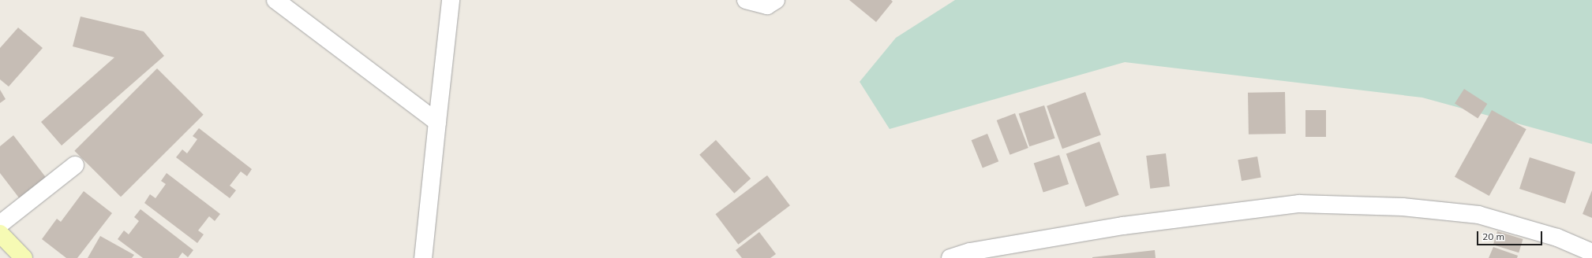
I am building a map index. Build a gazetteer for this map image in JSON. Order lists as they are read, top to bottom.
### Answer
{
  "scale_bar": "20 m"
}
